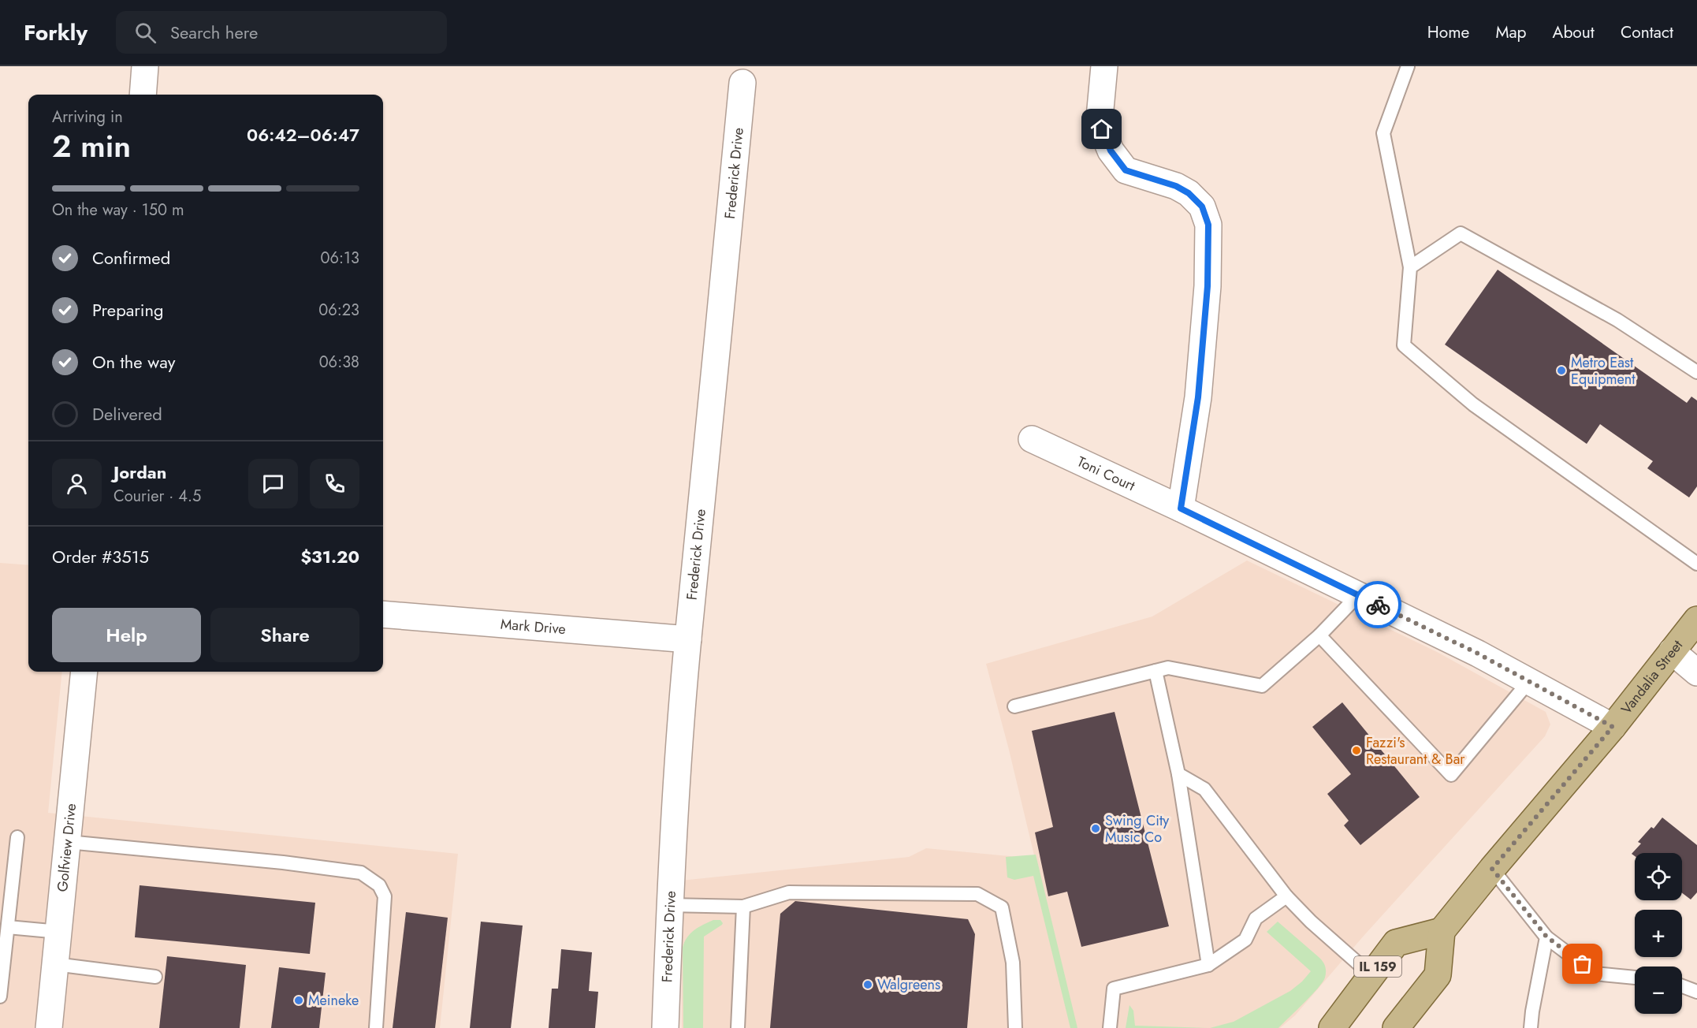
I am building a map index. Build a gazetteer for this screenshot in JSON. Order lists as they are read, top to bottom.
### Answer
{
  "streets": {
    "main road": ["Vandalia Street", "IL 159"],
    "street": [
      "Frederick Drive",
      "Toni Court",
      "Mark Drive",
      "Golfview Drive"
    ]
  },
  "crossings": [
    ["Frederick Drive", "Mark Drive"],
    ["Toni Court", "Vandalia Street"],
    ["Vandalia Street", "IL 159"]
  ],
  "places": [
    "Metro East Equipment",
    "Fazzi's Restaurant & Bar",
    "Swing City Music Co",
    "Walgreens",
    "Meineke"
  ],
  "page": {
    "header": "Forkly",
    "search": "Search here",
    "nav": [
      "Home",
      "Map",
      "About",
      "Contact"
    ],
    "heading": ["2 min", "Arriving in", "06:42–06:47"],
    "panel": [
      "Jordan",
      "Courier · 4.5",
      "Order #3515",
      "$31.20"
    ],
    "bar": "On the way · 150 m",
    "list": [
      ["Confirmed", "06:13"],
      ["Preparing", "06:23"],
      ["On the way", "06:38"],
      "Delivered"
    ],
    "buttons": ["Help", "Share"],
    "map_buttons": ["+", "−"]
  }
}
